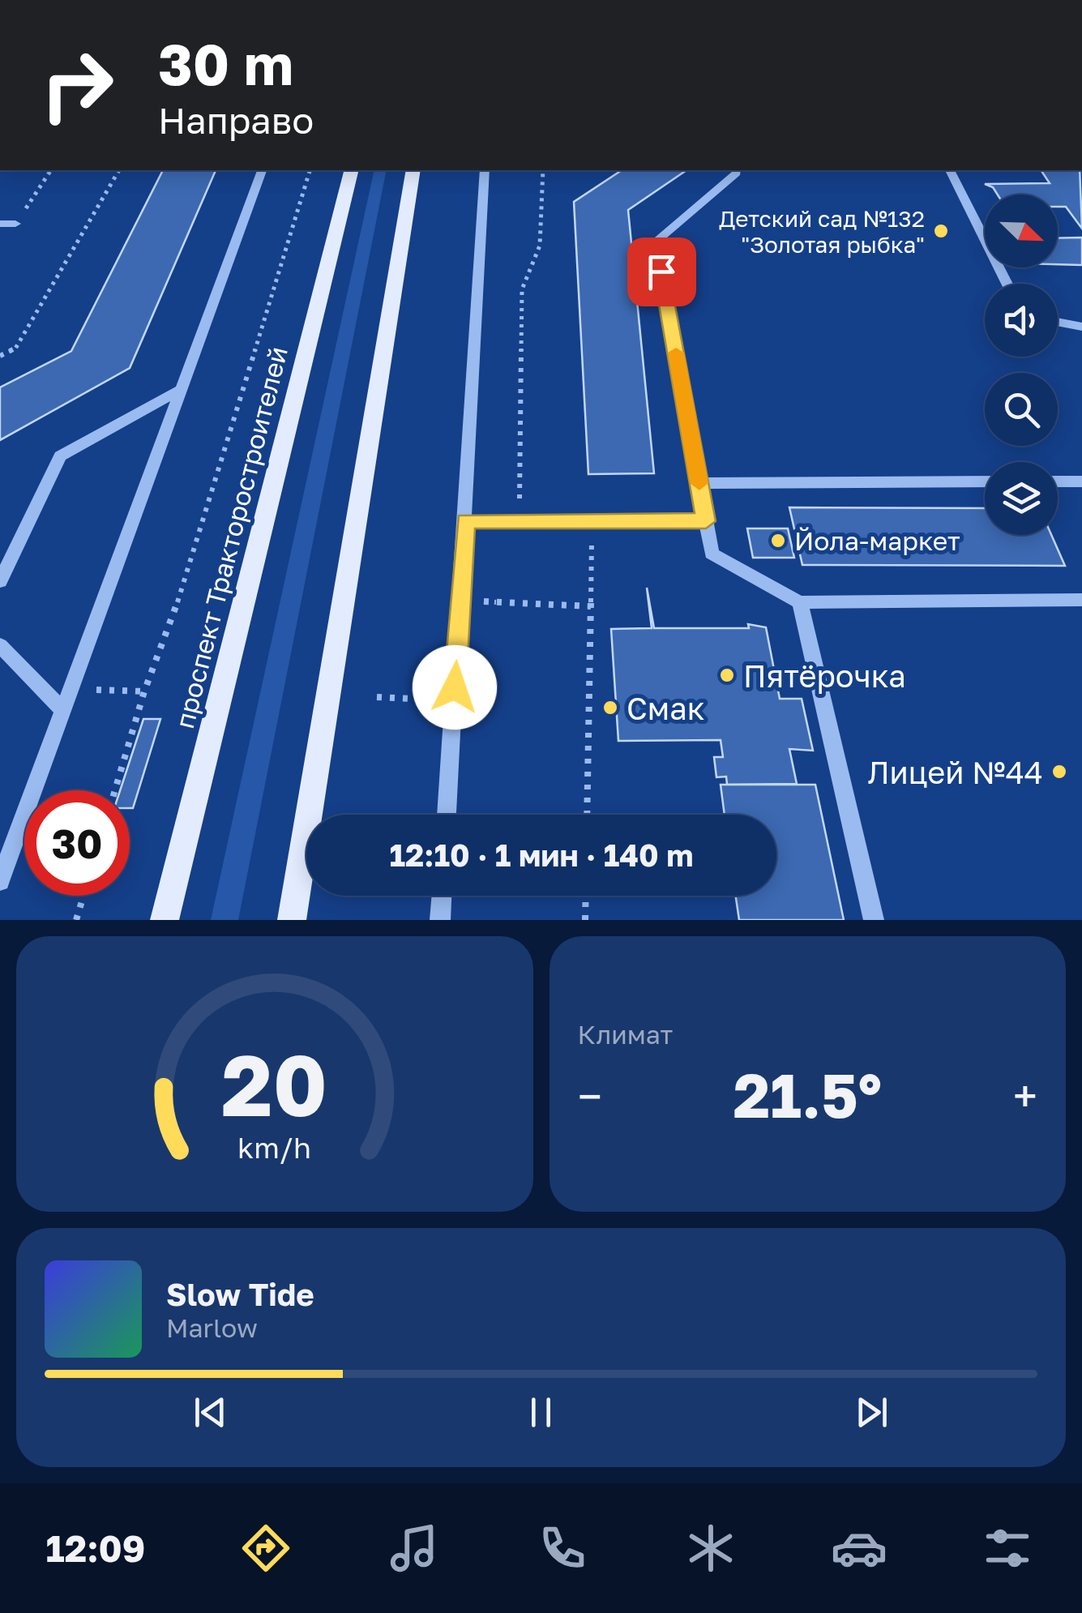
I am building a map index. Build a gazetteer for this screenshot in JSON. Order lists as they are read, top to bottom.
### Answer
{
  "streets": {
    "main road": ["проспект Тракторостроителей"]
  },
  "places": [
    "Детский сад №132 \"Золотая рыбка\"",
    "Йола-маркет",
    "Пятёрочка",
    "Смак",
    "Лицей №44"
  ],
  "north": "bottom right",
  "page": {
    "turn": ["30 m", "Направо"],
    "limit": "30",
    "trip": "12:10 · 1 мин · 140 m",
    "tile": "Климат",
    "heat": ["−", "21.5°", "+"],
    "song": ["Slow Tide", "Marlow"],
    "tabs": "12:09",
    "gauge": ["20", "km/h"]
  }
}
